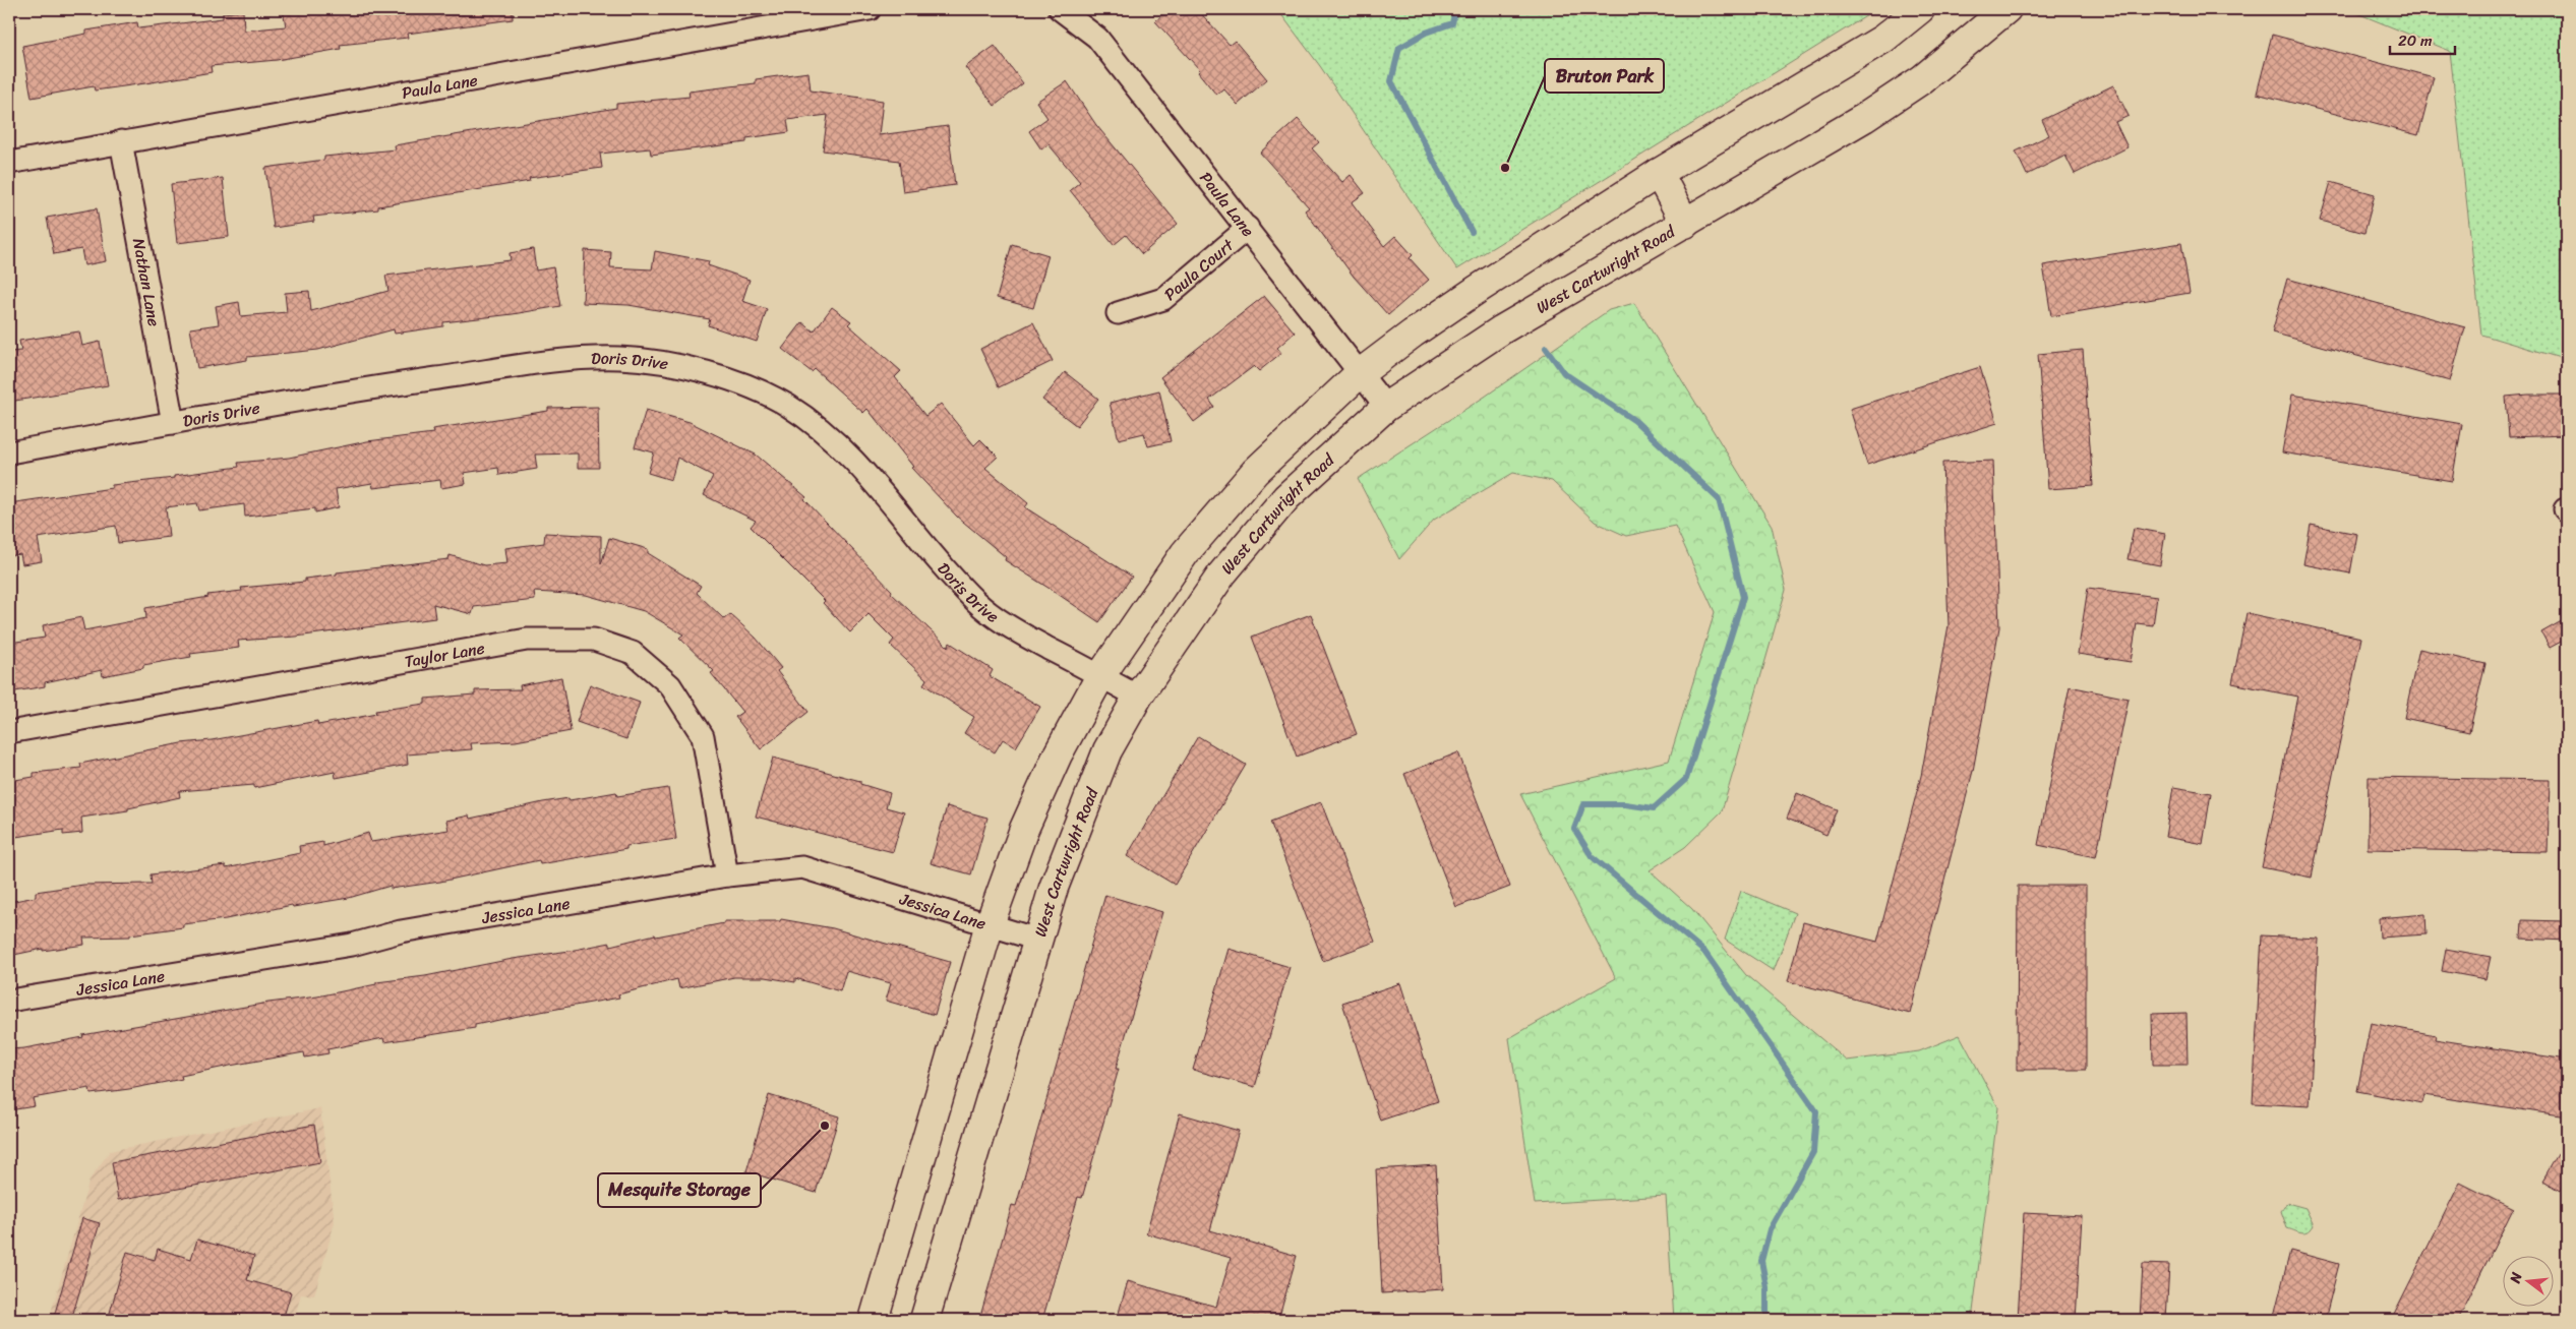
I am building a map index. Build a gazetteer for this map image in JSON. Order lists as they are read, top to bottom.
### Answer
{
  "streets": {
    "main road": ["West Cartwright Road"],
    "street": [
      "Paula Lane",
      "Paula Court",
      "Nathan Lane",
      "Doris Drive",
      "Taylor Lane",
      "Jessica Lane"
    ]
  },
  "crossings": [
    ["Paula Lane", "Paula Court"],
    ["Paula Lane", "West Cartwright Road"],
    ["Paula Lane", "Nathan Lane"],
    ["West Cartwright Road", "Doris Drive"],
    ["West Cartwright Road", "Jessica Lane"],
    ["Nathan Lane", "Doris Drive"],
    ["Taylor Lane", "Jessica Lane"]
  ],
  "places": ["Bruton Park", "Mesquite Storage"],
  "scale_bar": "20 m",
  "north": "left"
}
